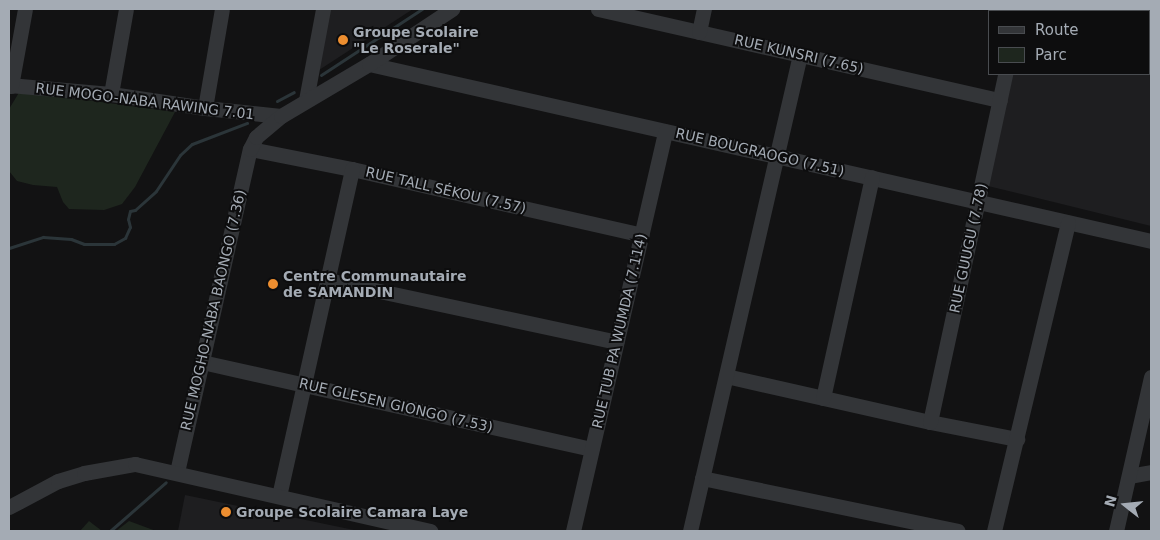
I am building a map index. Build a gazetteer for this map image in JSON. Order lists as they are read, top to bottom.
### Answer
{
  "streets": {
    "street": [
      "RUE KUNSRI (7.65)",
      "RUE MOGO-NABA RAWING 7.01",
      "RUE BOUGRAOGO (7.51)",
      "RUE TALL SÉKOU (7.57)",
      "RUE GUUGU (7.78)",
      "RUE MOGHO-NABA BAONGO (7.36)",
      "RUE TUB PA WUMDA (7.114)",
      "RUE GLESEN GIONGO (7.53)"
    ]
  },
  "crossings": [
    ["RUE KUNSRI (7.65)", "RUE GUUGU (7.78)"],
    ["RUE BOUGRAOGO (7.51)", "RUE GUUGU (7.78)"],
    ["RUE BOUGRAOGO (7.51)", "RUE TUB PA WUMDA (7.114)"],
    ["RUE TALL SÉKOU (7.57)", "RUE MOGHO-NABA BAONGO (7.36)"],
    ["RUE TALL SÉKOU (7.57)", "RUE TUB PA WUMDA (7.114)"],
    ["RUE MOGHO-NABA BAONGO (7.36)", "RUE GLESEN GIONGO (7.53)"],
    ["RUE TUB PA WUMDA (7.114)", "RUE GLESEN GIONGO (7.53)"]
  ],
  "places": ["Groupe Scolaire \"Le Roserale\"", "Centre Communautaire de SAMANDIN", "Groupe Scolaire Camara Laye"],
  "legend": ["Route", "Parc"],
  "north": "left"
}
